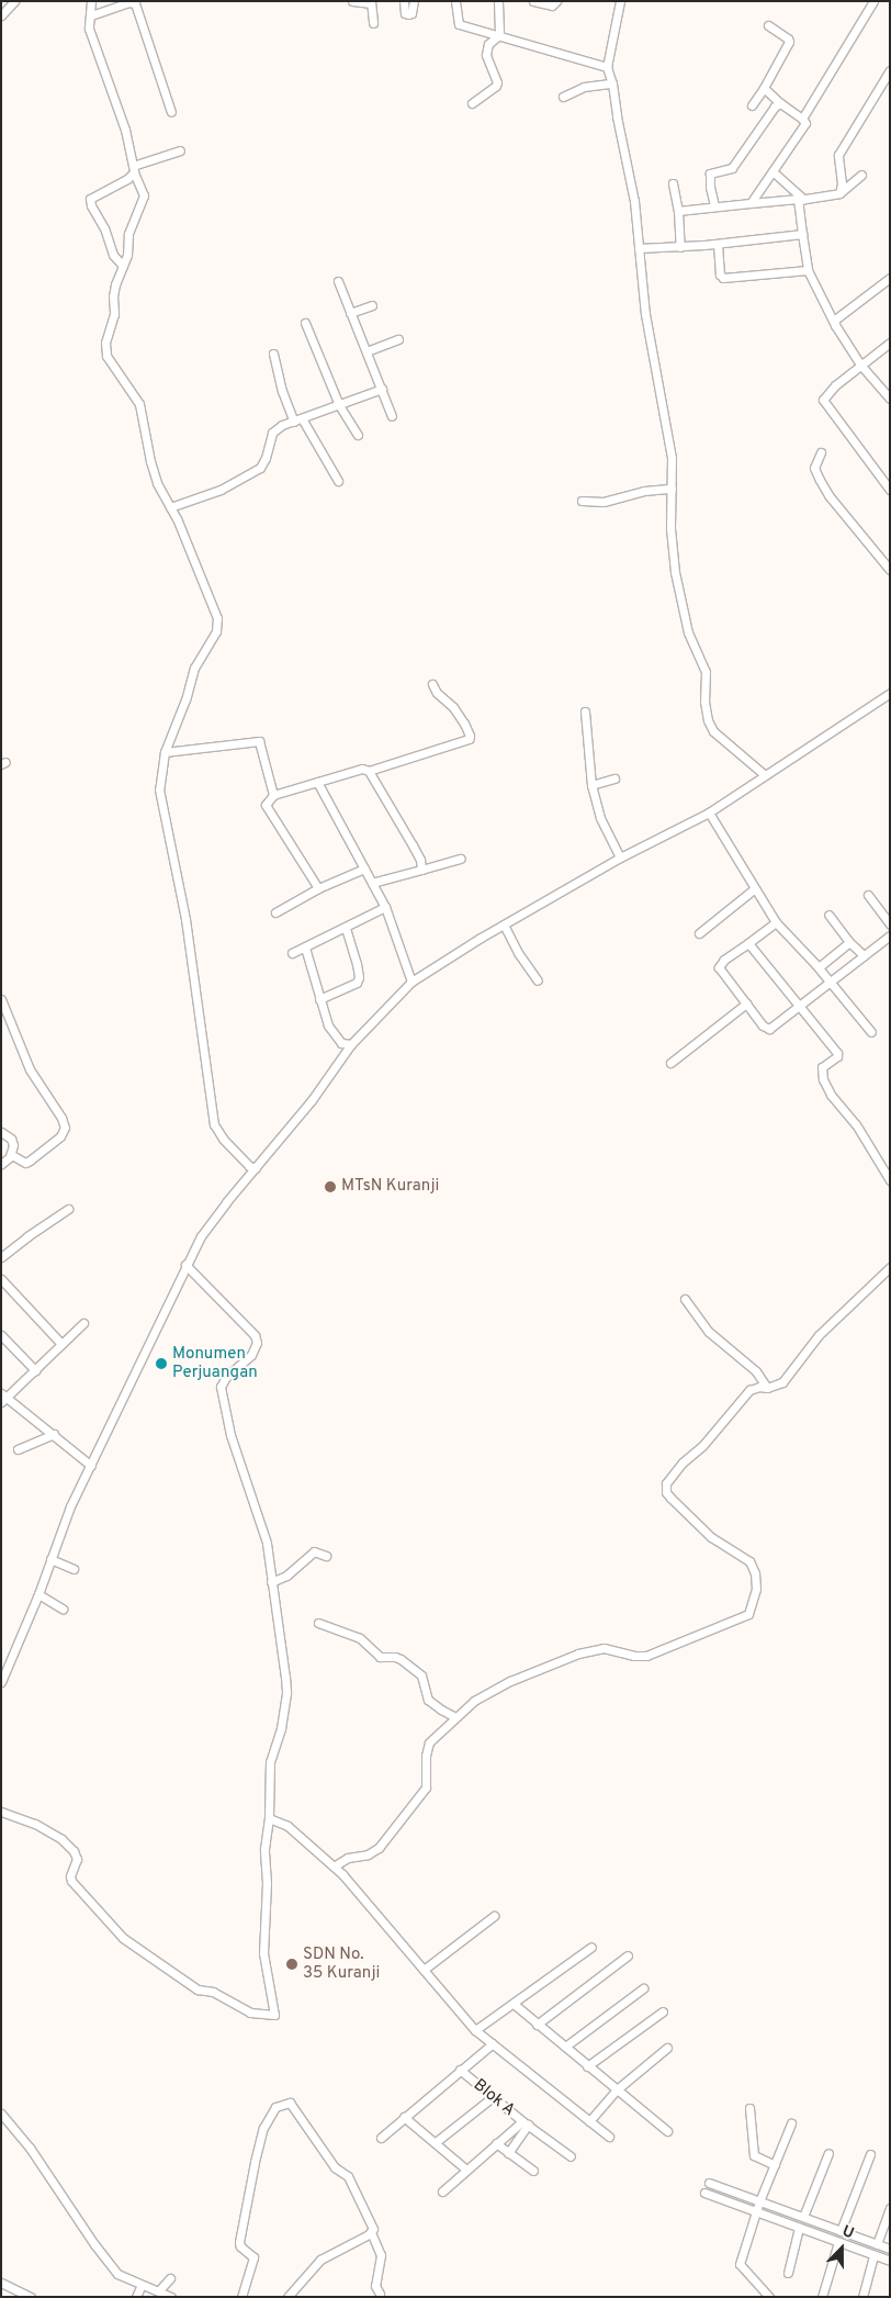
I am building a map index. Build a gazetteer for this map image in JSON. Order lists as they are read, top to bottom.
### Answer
{
  "streets": {
    "street": ["Blok A"]
  },
  "places": ["MTsN Kuranji", "Monumen Perjuangan", "SDN No. 35 Kuranji"],
  "north": "top"
}
